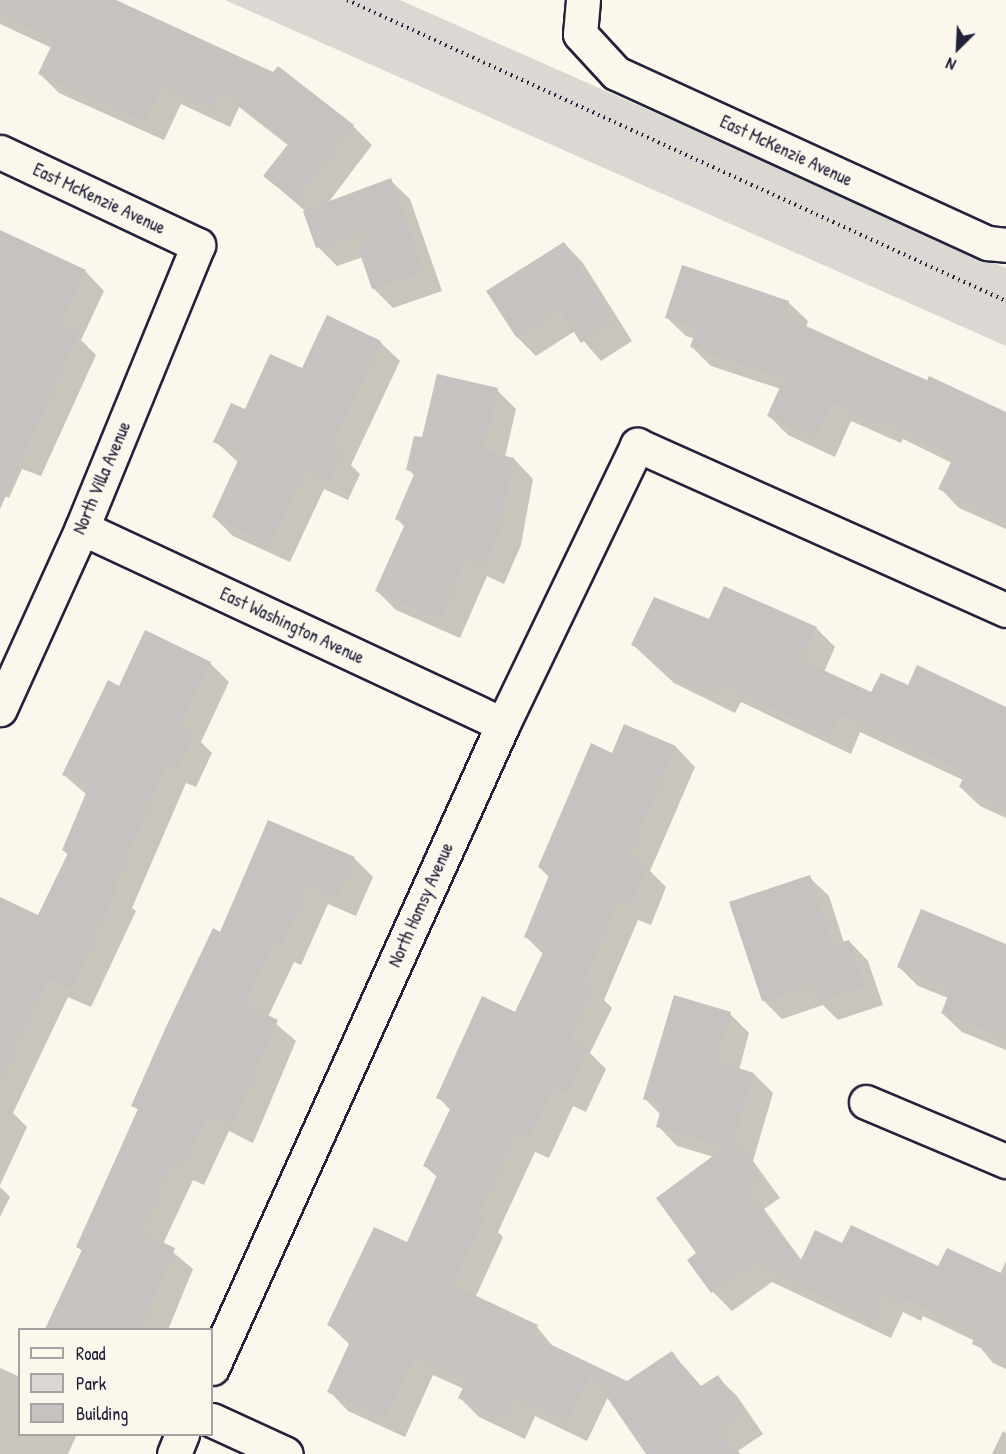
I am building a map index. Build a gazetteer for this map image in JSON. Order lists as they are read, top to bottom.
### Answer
{
  "streets": {
    "street": [
      "East McKenzie Avenue",
      "North Villa Avenue",
      "East Washington Avenue",
      "North Homsy Avenue"
    ]
  },
  "crossings": [
    ["East McKenzie Avenue", "North Villa Avenue"],
    ["North Villa Avenue", "East Washington Avenue"],
    ["East Washington Avenue", "North Homsy Avenue"]
  ],
  "legend": ["Road", "Park", "Building"],
  "north": "bottom left"
}
